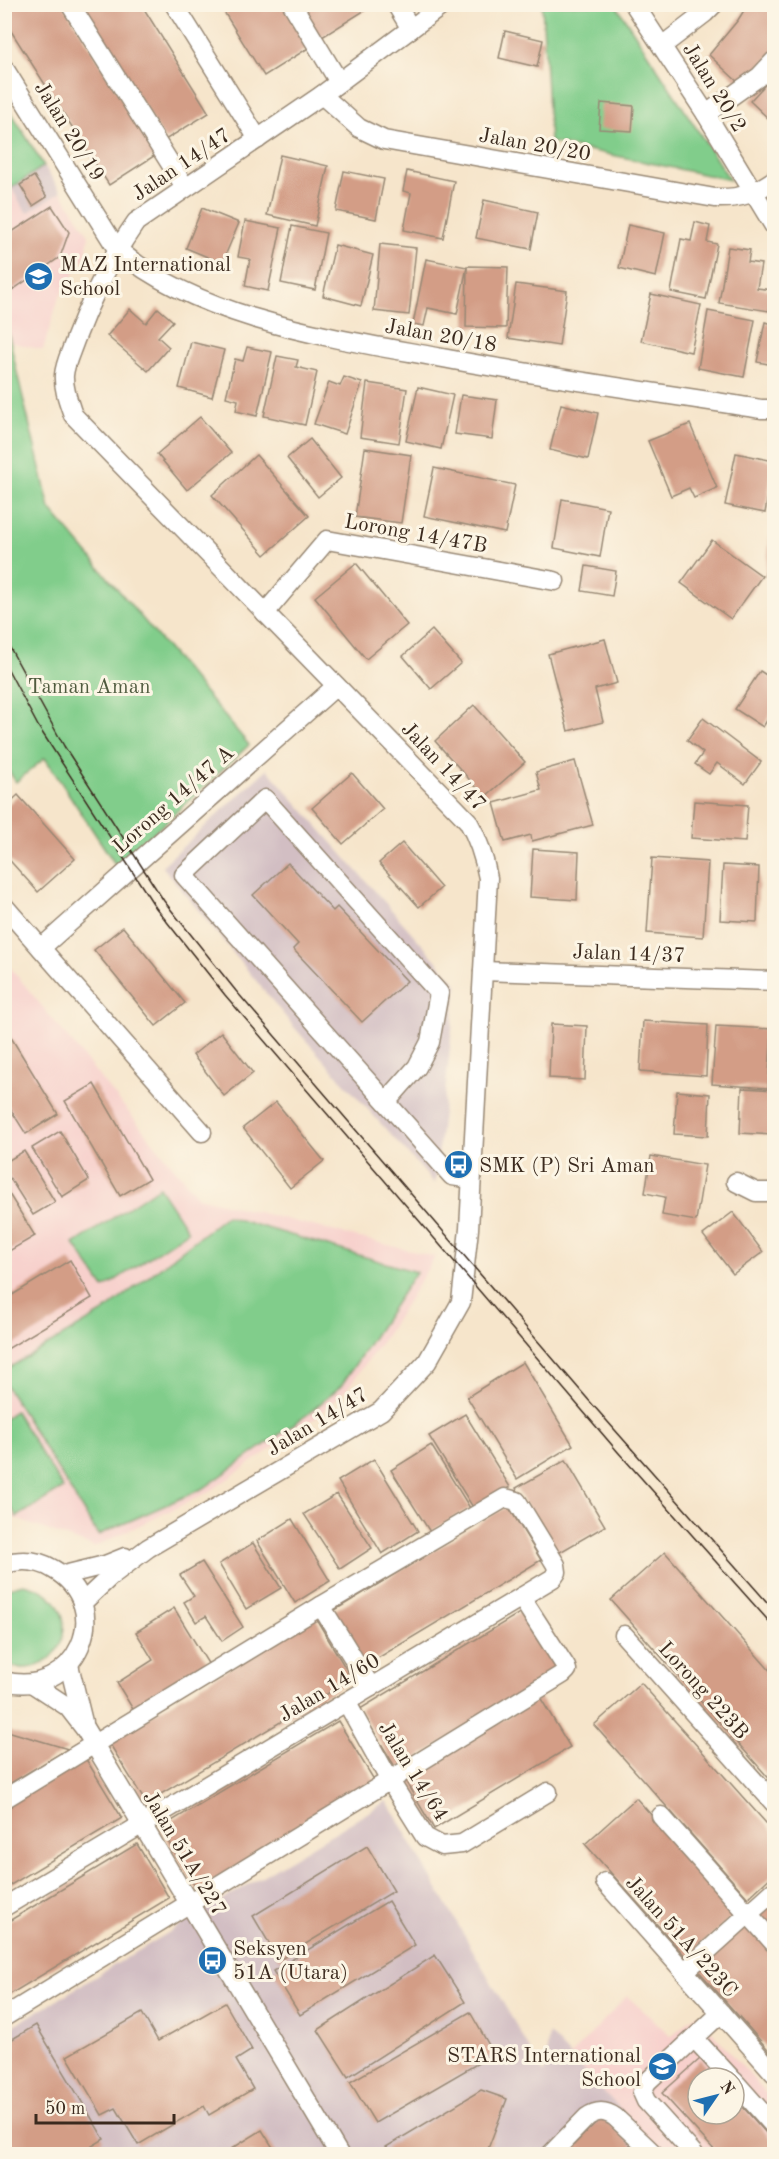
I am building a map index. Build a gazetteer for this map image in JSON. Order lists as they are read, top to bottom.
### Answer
{
  "streets": {
    "street": [
      "Jalan 20/2",
      "Jalan 20/19",
      "Jalan 20/20",
      "Jalan 14/47",
      "Jalan 20/18",
      "Lorong 14/47B",
      "Lorong 14/47 A",
      "Jalan 14/37",
      "Jalan 14/60",
      "Lorong 223B",
      "Jalan 14/64",
      "Jalan 51A/227",
      "Jalan 51A/223C"
    ]
  },
  "crossings": [
    ["Jalan 20/2", "Jalan 20/20"],
    ["Jalan 20/19", "Jalan 14/47"],
    ["Jalan 20/19", "Jalan 20/18"],
    ["Jalan 20/20", "Jalan 14/47"],
    ["Jalan 14/47", "Jalan 20/18"],
    ["Jalan 14/47", "Lorong 14/47B"],
    ["Jalan 14/47", "Lorong 14/47 A"],
    ["Jalan 14/47", "Jalan 14/37"],
    ["Jalan 14/60", "Jalan 14/64"],
    ["Jalan 14/60", "Jalan 51A/227"]
  ],
  "parks": ["Taman Aman"],
  "places": {
    "school or university": ["MAZ International School", "STARS International School"],
    "bus stop": ["SMK (P) Sri Aman", "Seksyen 51A (Utara)"]
  },
  "scale_bar": "50 m",
  "north": "top right"
}
